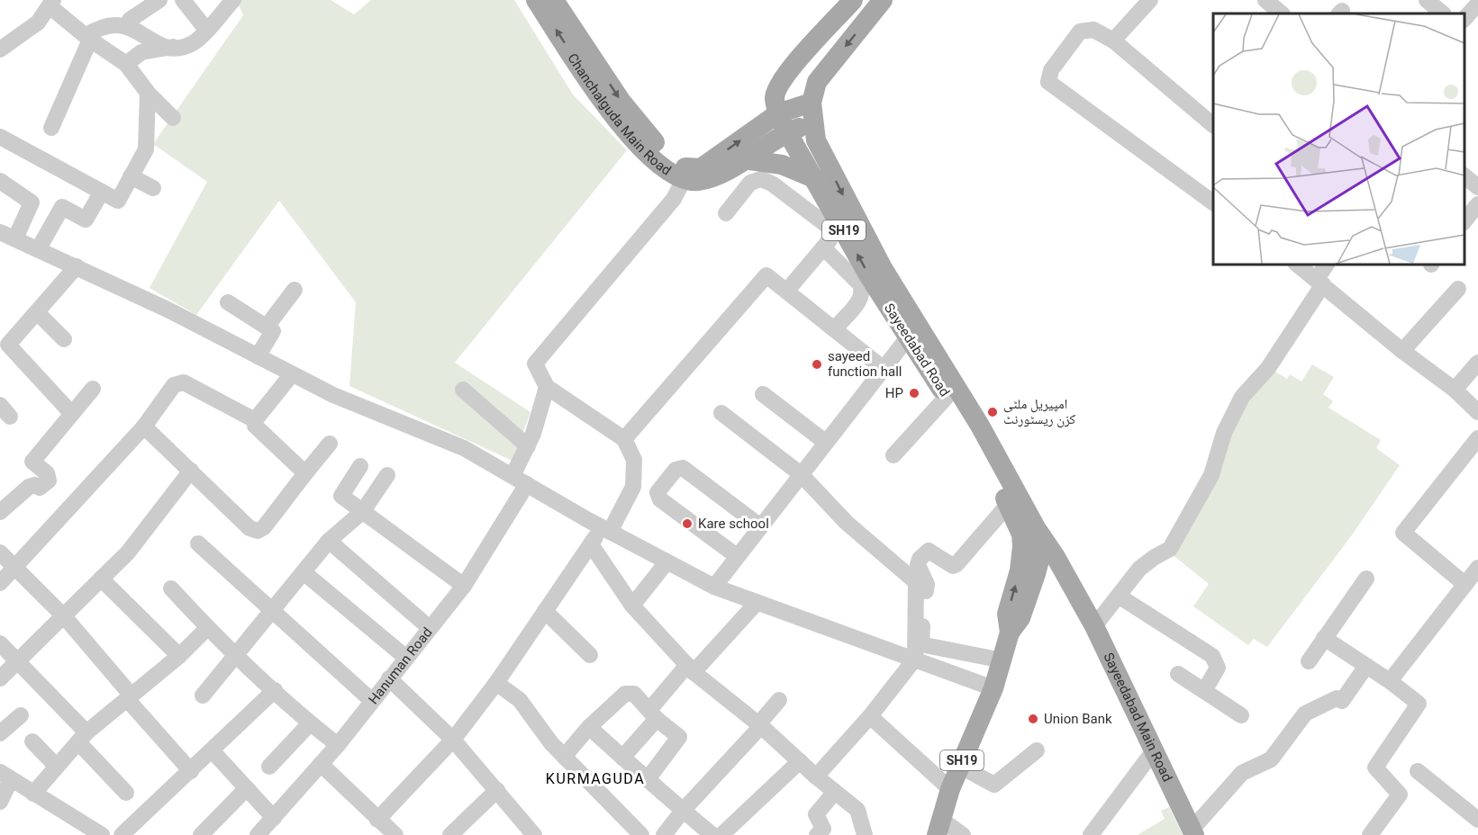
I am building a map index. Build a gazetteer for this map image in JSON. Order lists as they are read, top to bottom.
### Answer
{
  "streets": {
    "main road": [
      "Chanchalguda Main Road",
      "SH19",
      "Sayeedabad Road",
      "Sayeedabad Main Road"
    ],
    "street": ["Hanuman Road"]
  },
  "crossings": [
    ["Chanchalguda Main Road", "Sayeedabad Road"],
    ["SH19", "Sayeedabad Road"],
    ["SH19", "Sayeedabad Main Road"],
    ["Sayeedabad Road", "Sayeedabad Main Road"]
  ],
  "districts": ["KURMAGUDA"],
  "places": [
    "sayeed function hall",
    "HP",
    "امپیریل ملٹی کزن ریسٹورنٹ",
    "Kare school",
    "Union Bank"
  ]
}
